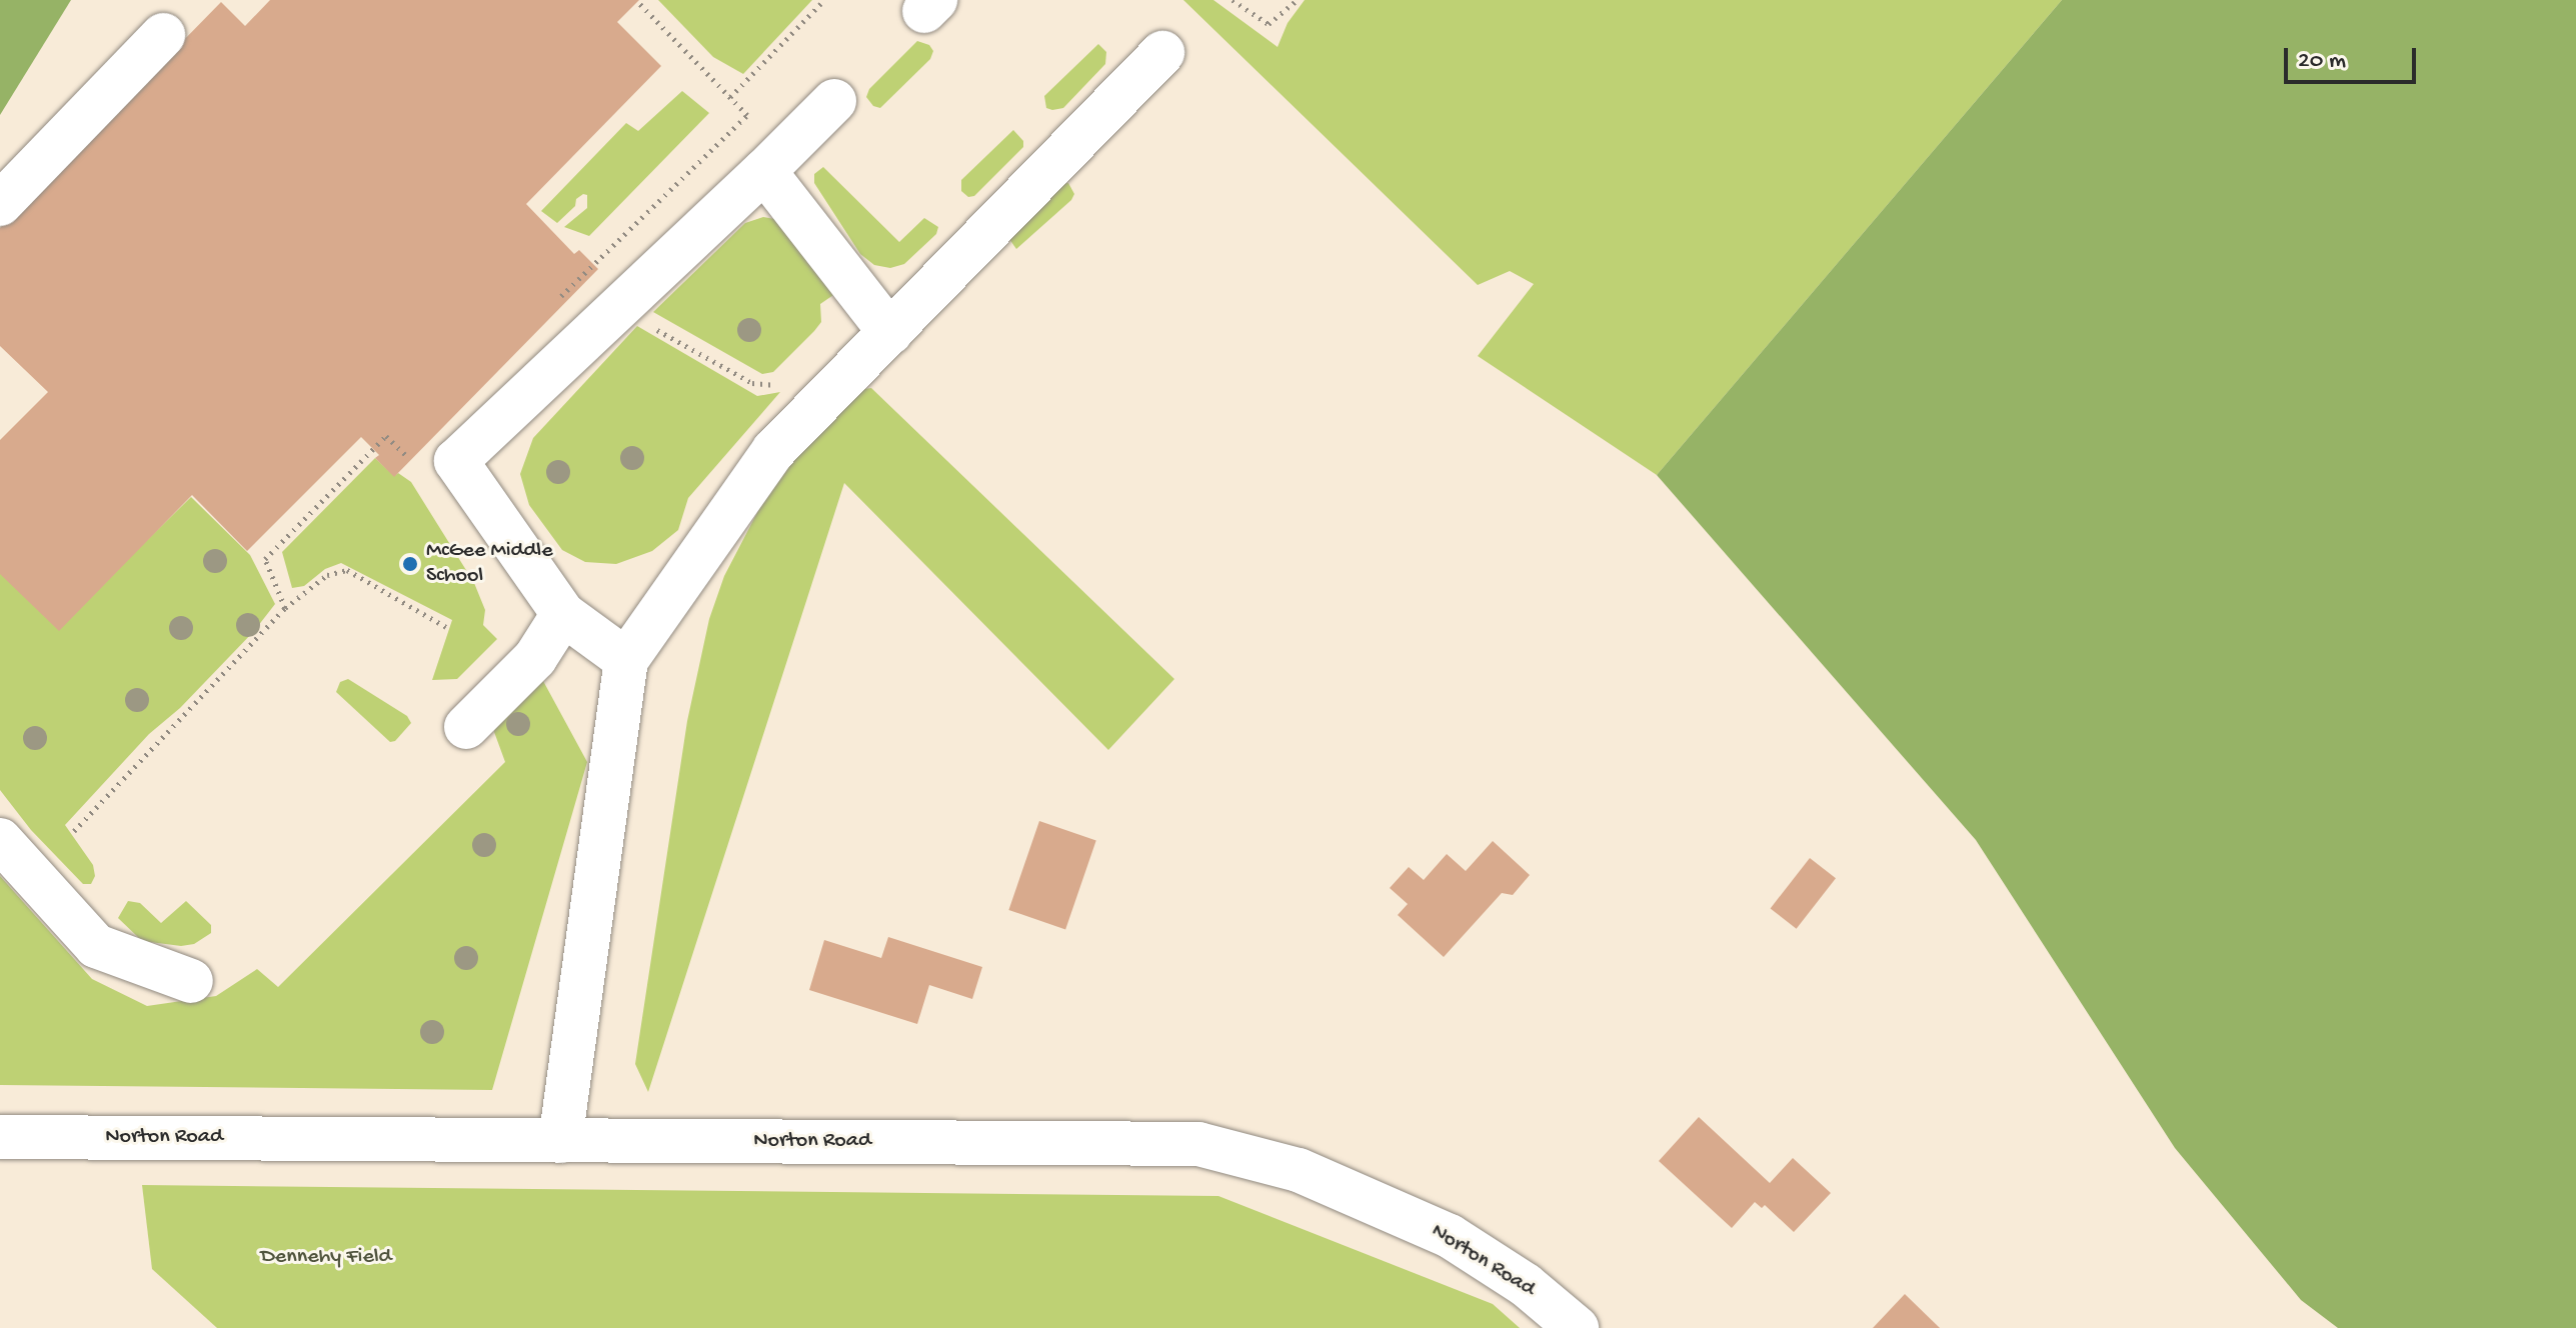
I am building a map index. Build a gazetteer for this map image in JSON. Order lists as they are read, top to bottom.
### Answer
{
  "streets": {
    "main road": ["Norton Road"]
  },
  "parks": ["Dennehy Field"],
  "places": ["McGee Middle School"],
  "scale_bar": "20 m"
}
